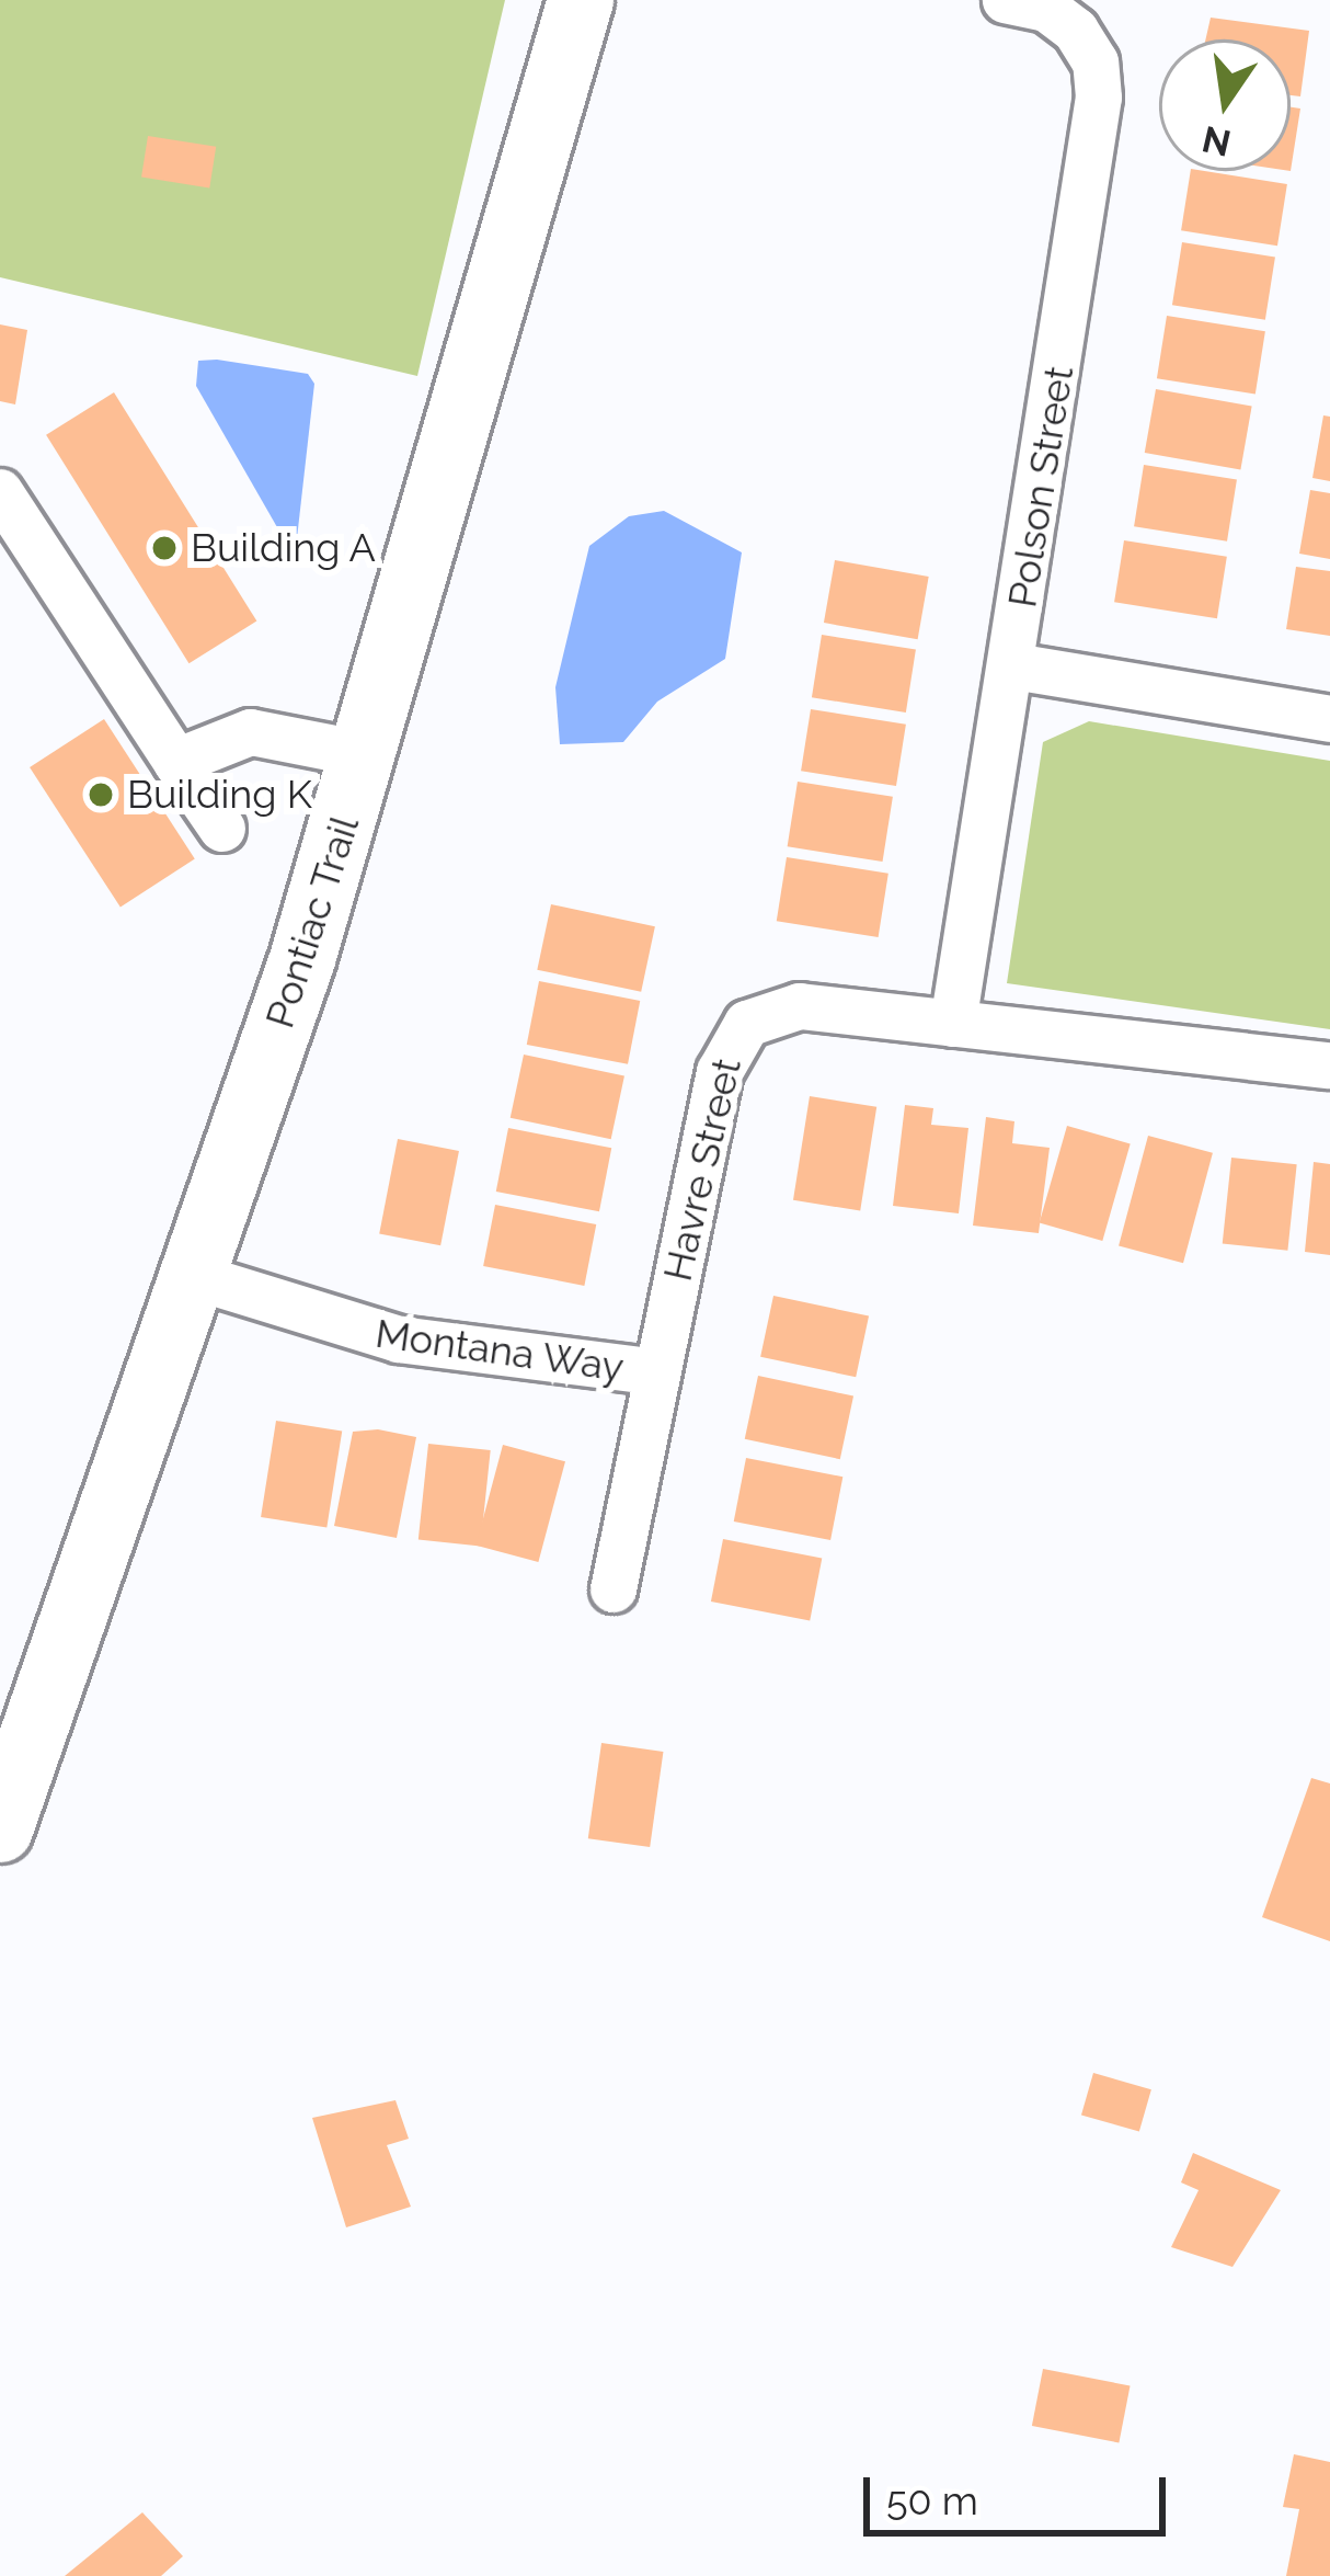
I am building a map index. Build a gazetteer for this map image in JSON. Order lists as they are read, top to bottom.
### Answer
{
  "streets": {
    "main road": ["Pontiac Trail"],
    "street": ["Polson Street", "Havre Street", "Montana Way"]
  },
  "crossings": [
    ["Polson Street", "Havre Street"],
    ["Pontiac Trail", "Montana Way"],
    ["Havre Street", "Montana Way"]
  ],
  "places": ["Building A", "Building K"],
  "scale_bar": "50 m",
  "north": "bottom"
}
